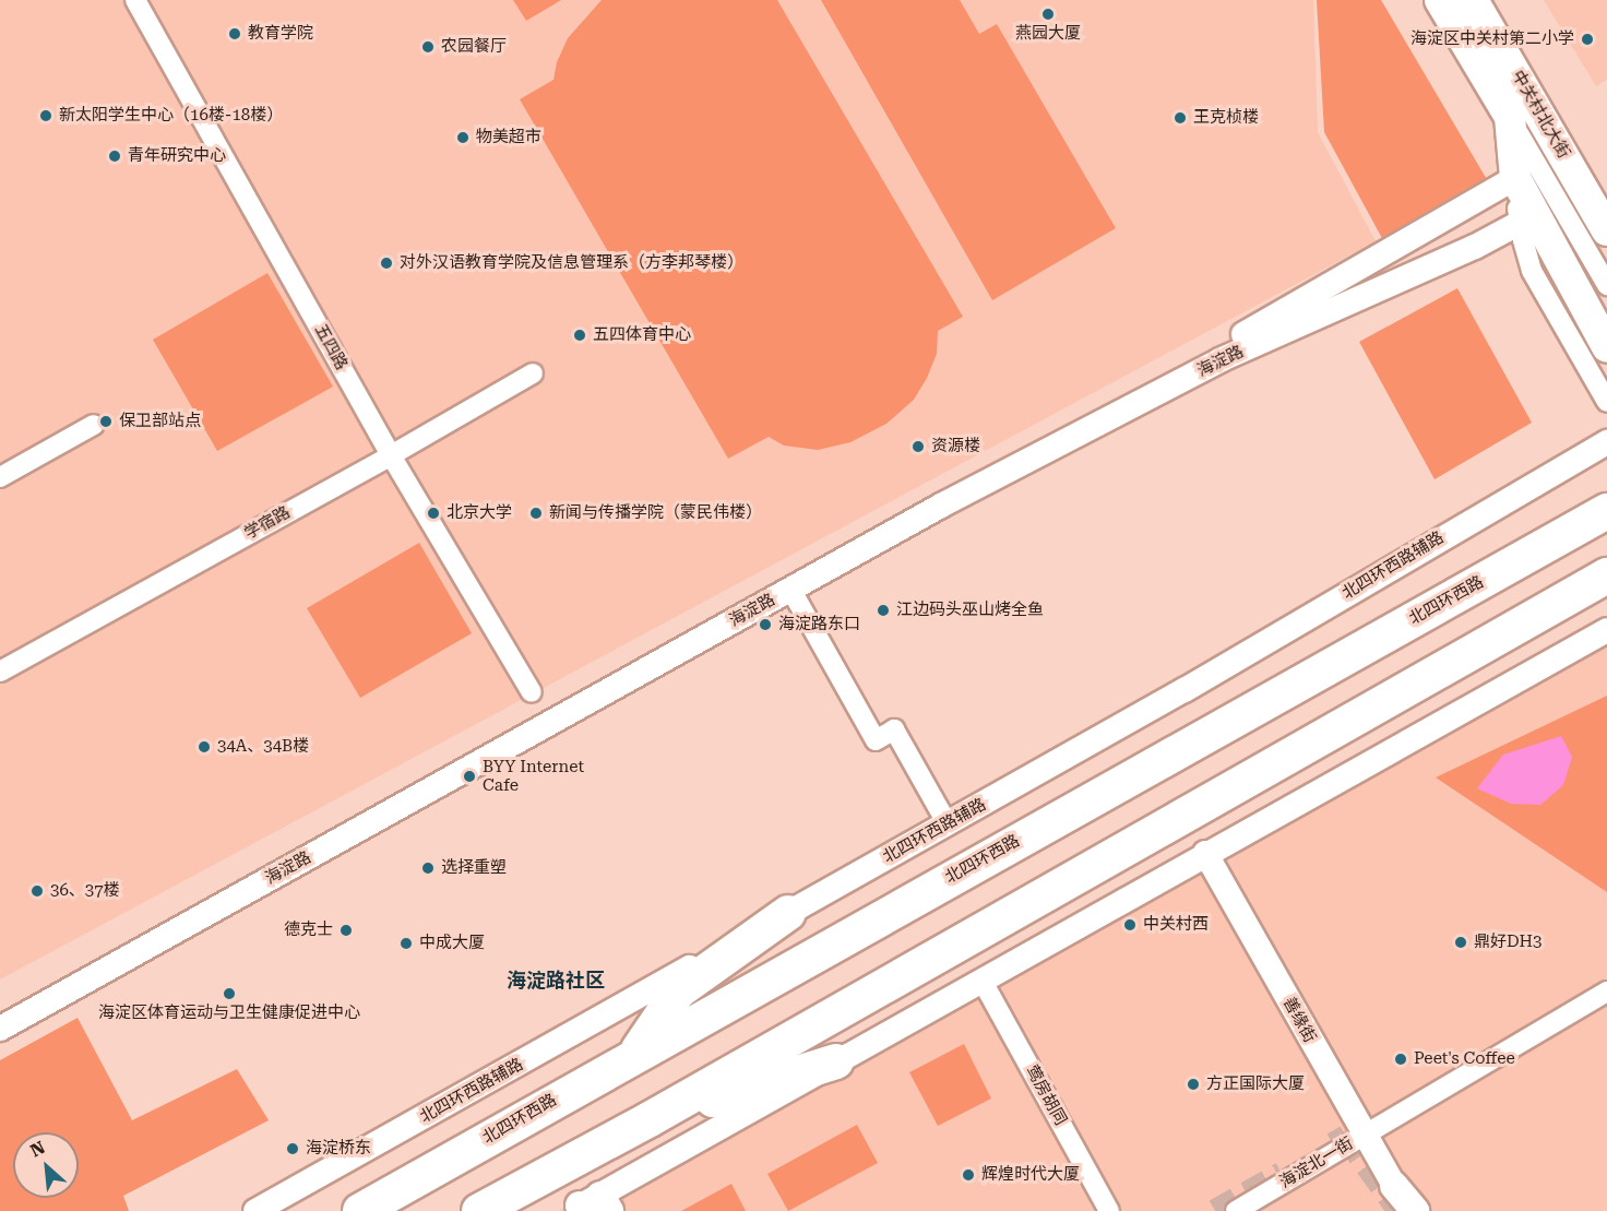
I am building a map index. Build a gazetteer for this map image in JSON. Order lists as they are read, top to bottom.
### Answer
{
  "streets": {
    "highway": ["北四环西路"],
    "main road": ["中关村北大街", "善缘街"],
    "street": [
      "五四路",
      "海淀路",
      "学宿路",
      "北四环西路辅路",
      "莺房胡同",
      "海淀北一街"
    ]
  },
  "crossings": [
    ["中关村北大街", "海淀路"],
    ["五四路", "学宿路"],
    ["善缘街", "海淀北一街"]
  ],
  "districts": ["海淀路社区"],
  "places": [
    "燕园大厦",
    "教育学院",
    "海淀区中关村第二小学",
    "农园餐厅",
    "新太阳学生中心（16楼-18楼）",
    "王克桢楼",
    "物美超市",
    "青年研究中心",
    "对外汉语教育学院及信息管理系（方李邦琴楼）",
    "五四体育中心",
    "保卫部站点",
    "资源楼",
    "北京大学",
    "新闻与传播学院（蒙民伟楼）",
    "江边码头巫山烤全鱼",
    "海淀路东口",
    "34A、34B楼",
    "BYY Internet Cafe",
    "选择重塑",
    "36、37楼",
    "中关村西",
    "德克士",
    "鼎好DH3",
    "中成大厦",
    "海淀区体育运动与卫生健康促进中心",
    "Peet's Coffee",
    "方正国际大厦",
    "海淀桥东",
    "辉煌时代大厦"
  ],
  "north": "top left"
}
